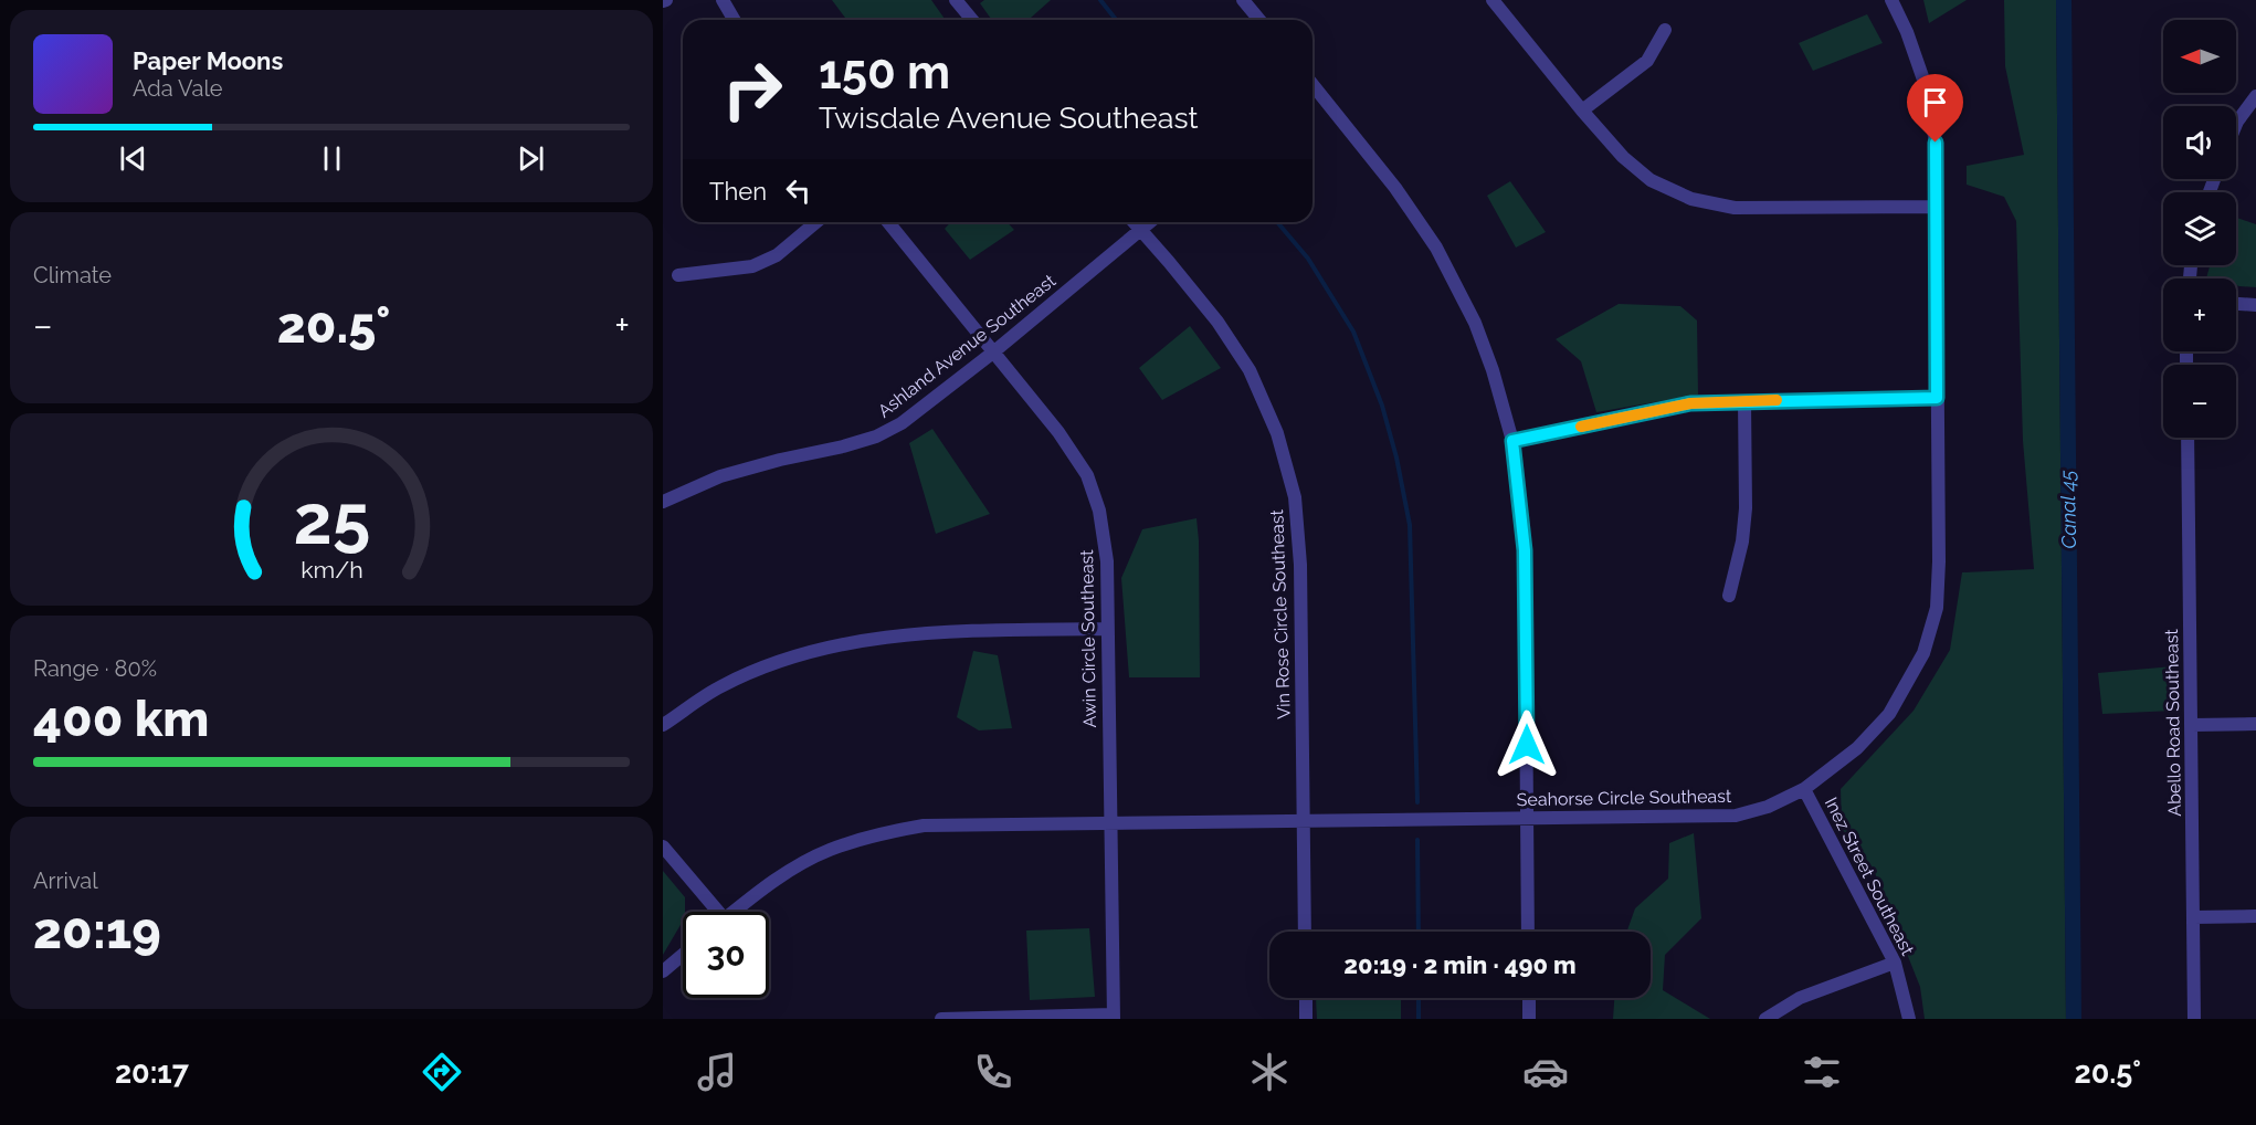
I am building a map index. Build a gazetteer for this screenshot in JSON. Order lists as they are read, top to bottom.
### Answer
{
  "streets": {
    "street": [
      "Ashland Avenue Southeast",
      "Vin Rose Circle Southeast",
      "Awin Circle Southeast",
      "Abello Road Southeast",
      "Seahorse Circle Southeast",
      "Inez Street Southeast"
    ]
  },
  "crossings": [
    ["Ashland Avenue Southeast", "Vin Rose Circle Southeast"],
    ["Ashland Avenue Southeast", "Awin Circle Southeast"],
    ["Vin Rose Circle Southeast", "Seahorse Circle Southeast"],
    ["Awin Circle Southeast", "Seahorse Circle Southeast"],
    ["Seahorse Circle Southeast", "Inez Street Southeast"]
  ],
  "water": ["Canal 45"],
  "north": "left",
  "page": {
    "map_buttons": ["+", "−"],
    "turn": ["150 m", "Twisdale Avenue Southeast"],
    "song": ["Paper Moons", "Ada Vale"],
    "then": "Then",
    "tile": [
      "Climate",
      ["Range · 80%", "400 km"],
      ["Arrival", "20:19"]
    ],
    "heat": ["−", "20.5°", "+"],
    "limit": "30",
    "trip": "20:19 · 2 min · 490 m",
    "tabs": ["20:17", "20.5°"],
    "gauge": ["25", "km/h"]
  }
}
